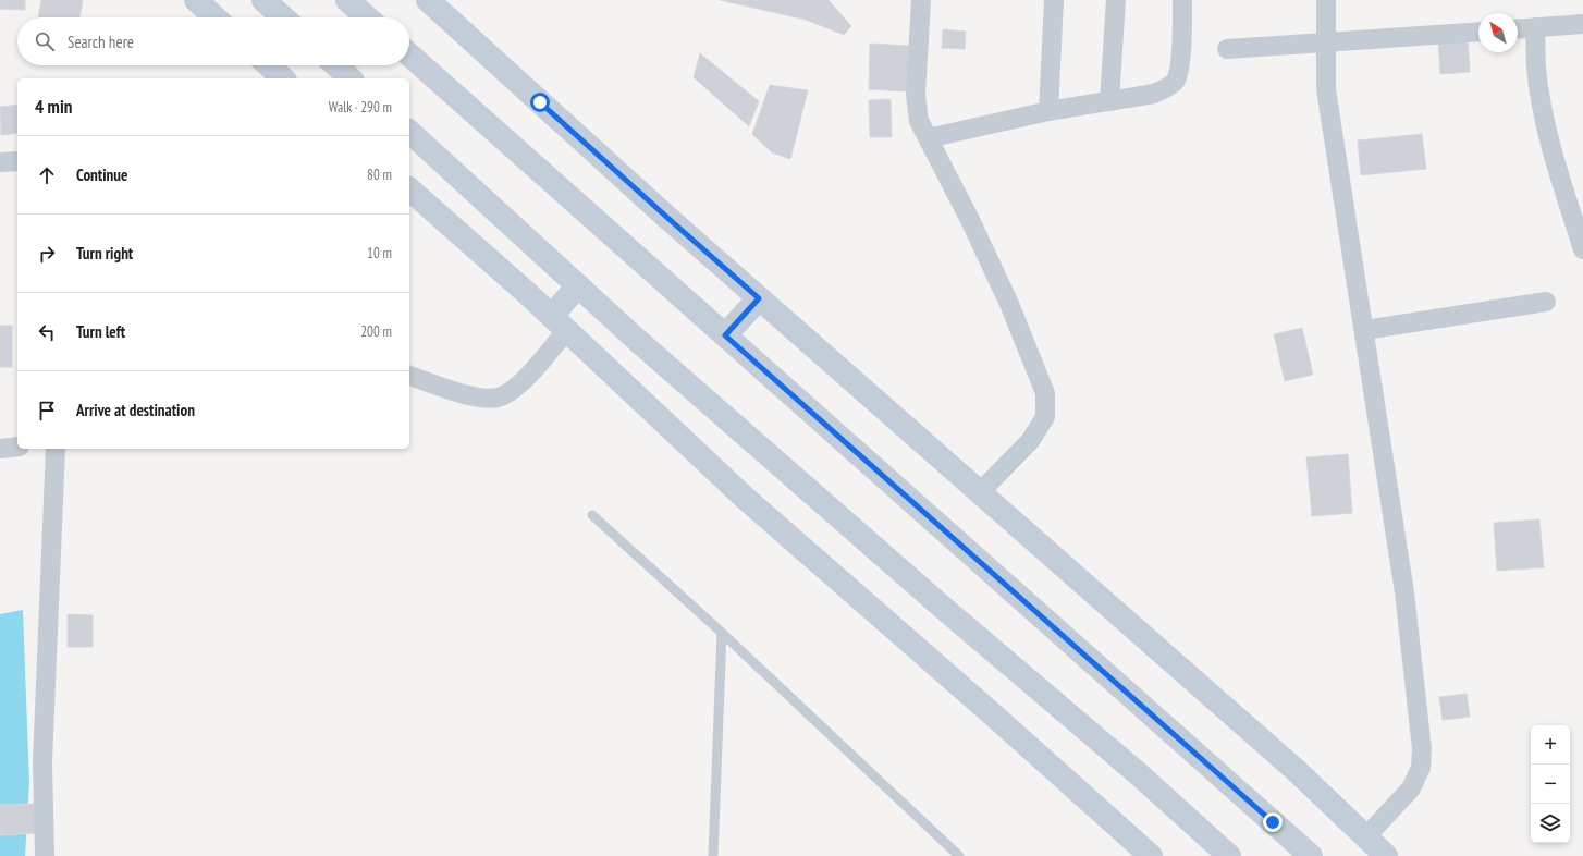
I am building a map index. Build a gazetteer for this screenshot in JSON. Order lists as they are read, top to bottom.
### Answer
{
  "north": "top left",
  "page": {
    "search": "Search here",
    "heading": ["4 min", "Walk · 290 m"],
    "list": [
      ["Continue", "80 m"],
      ["Turn right", "10 m"],
      ["Turn left", "200 m"],
      "Arrive at destination"
    ],
    "map_buttons": ["+", "−"]
  }
}
